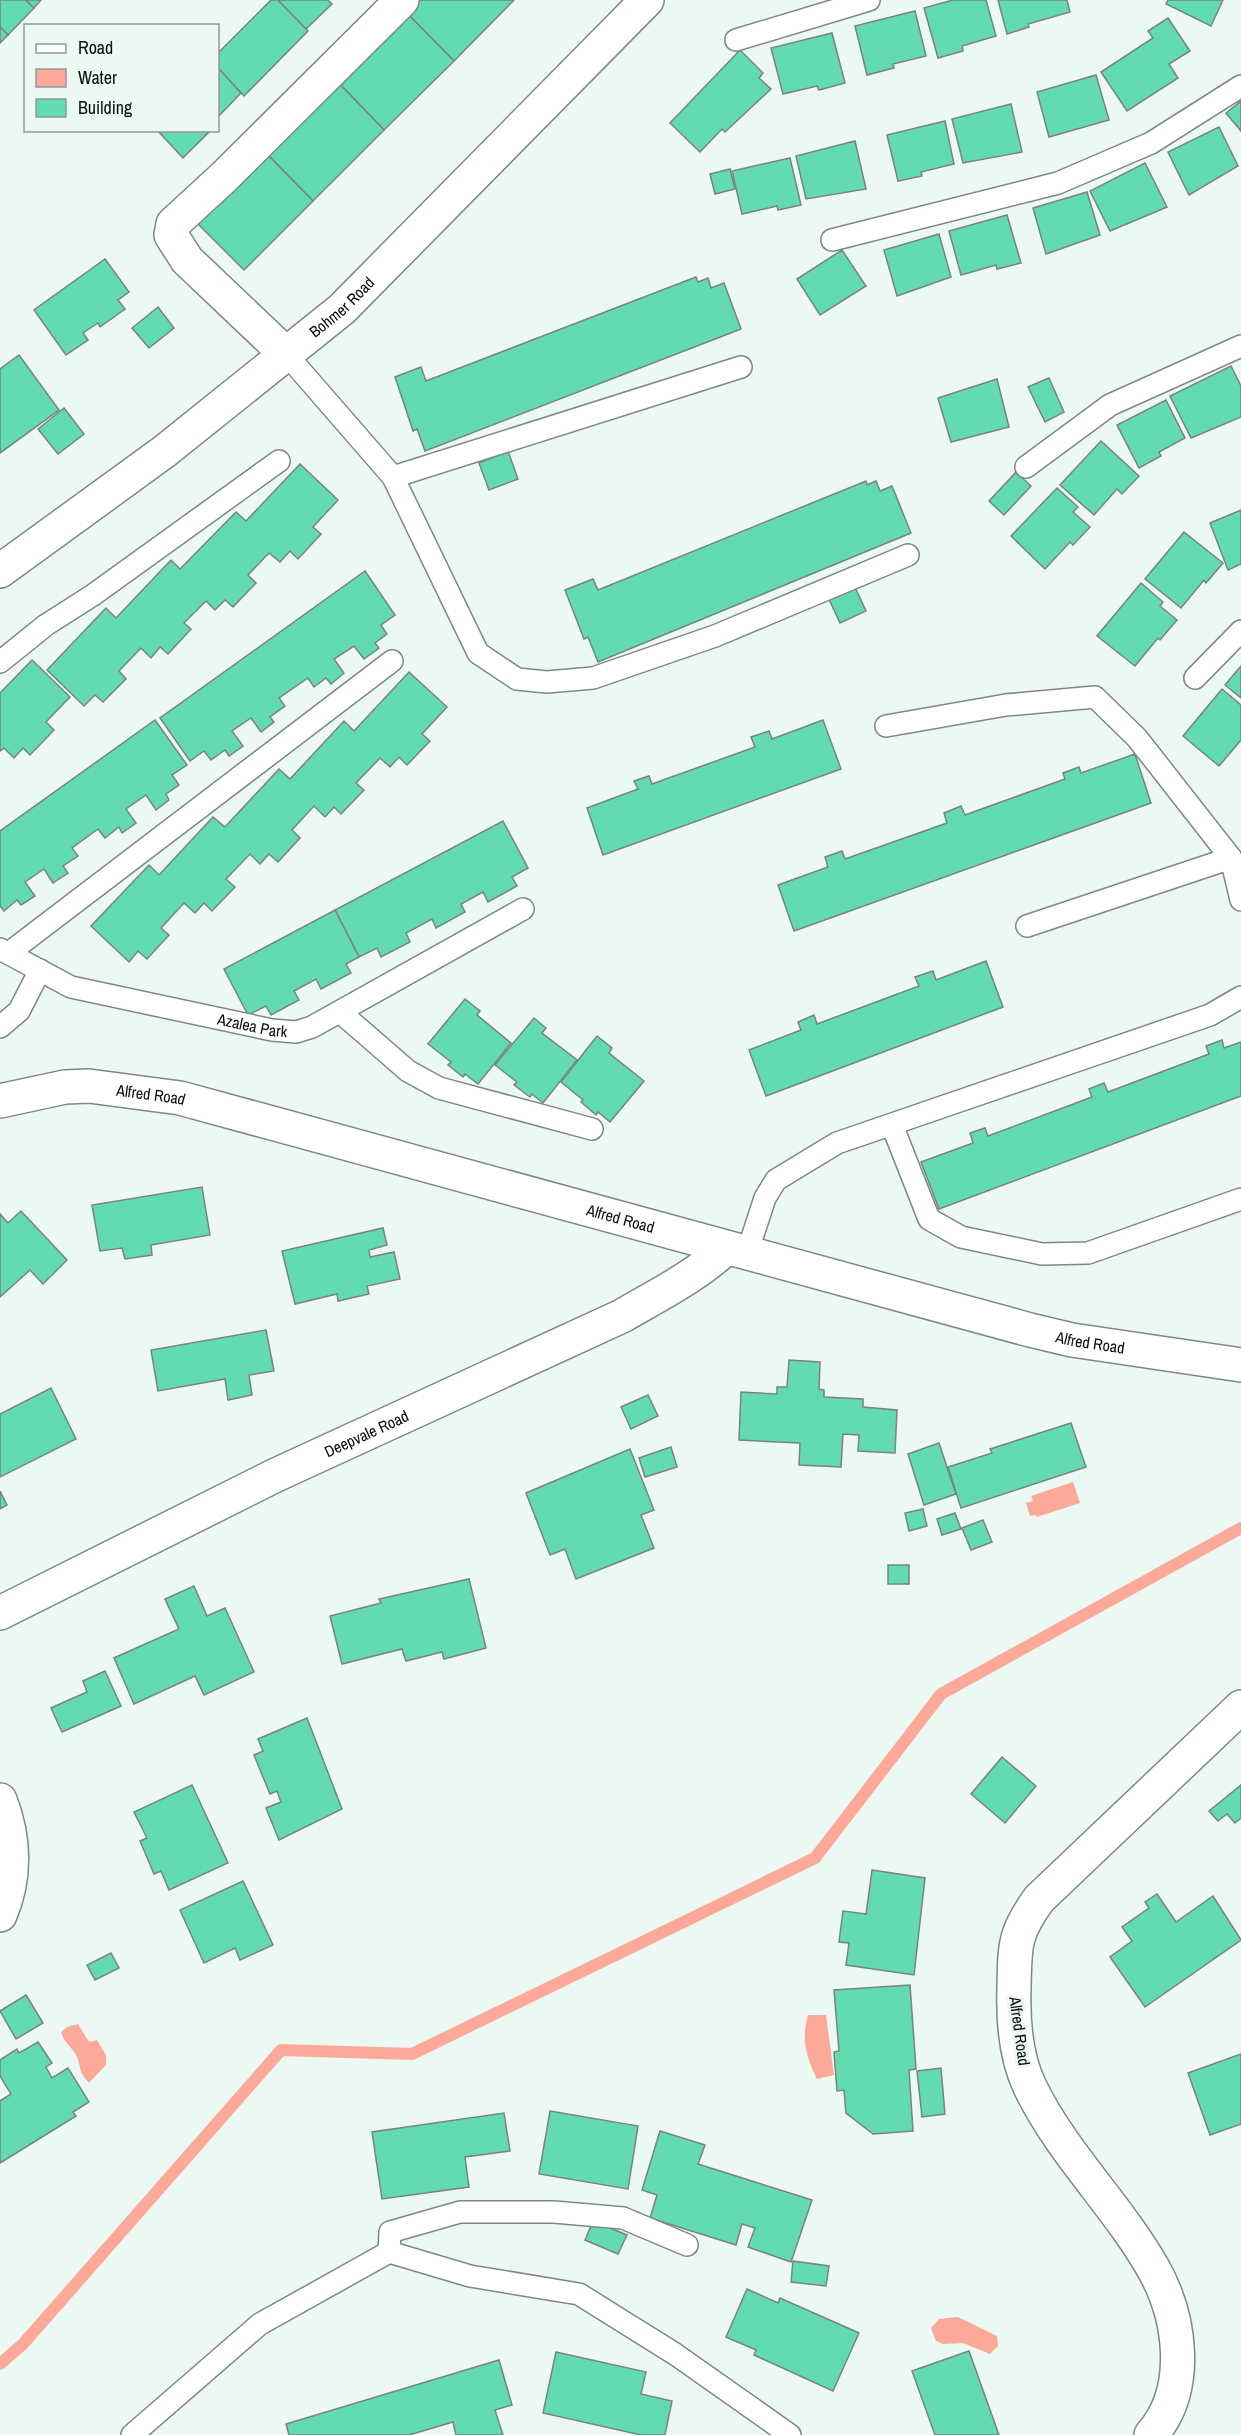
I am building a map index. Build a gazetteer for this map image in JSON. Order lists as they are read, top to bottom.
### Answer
{
  "streets": {
    "street": ["Bohmer Road", "Alfred Road", "Deepvale Road"],
    "lane": ["Azalea Park"]
  },
  "crossings": [
    ["Alfred Road", "Deepvale Road"]
  ],
  "legend": ["Road", "Water", "Building"]
}
